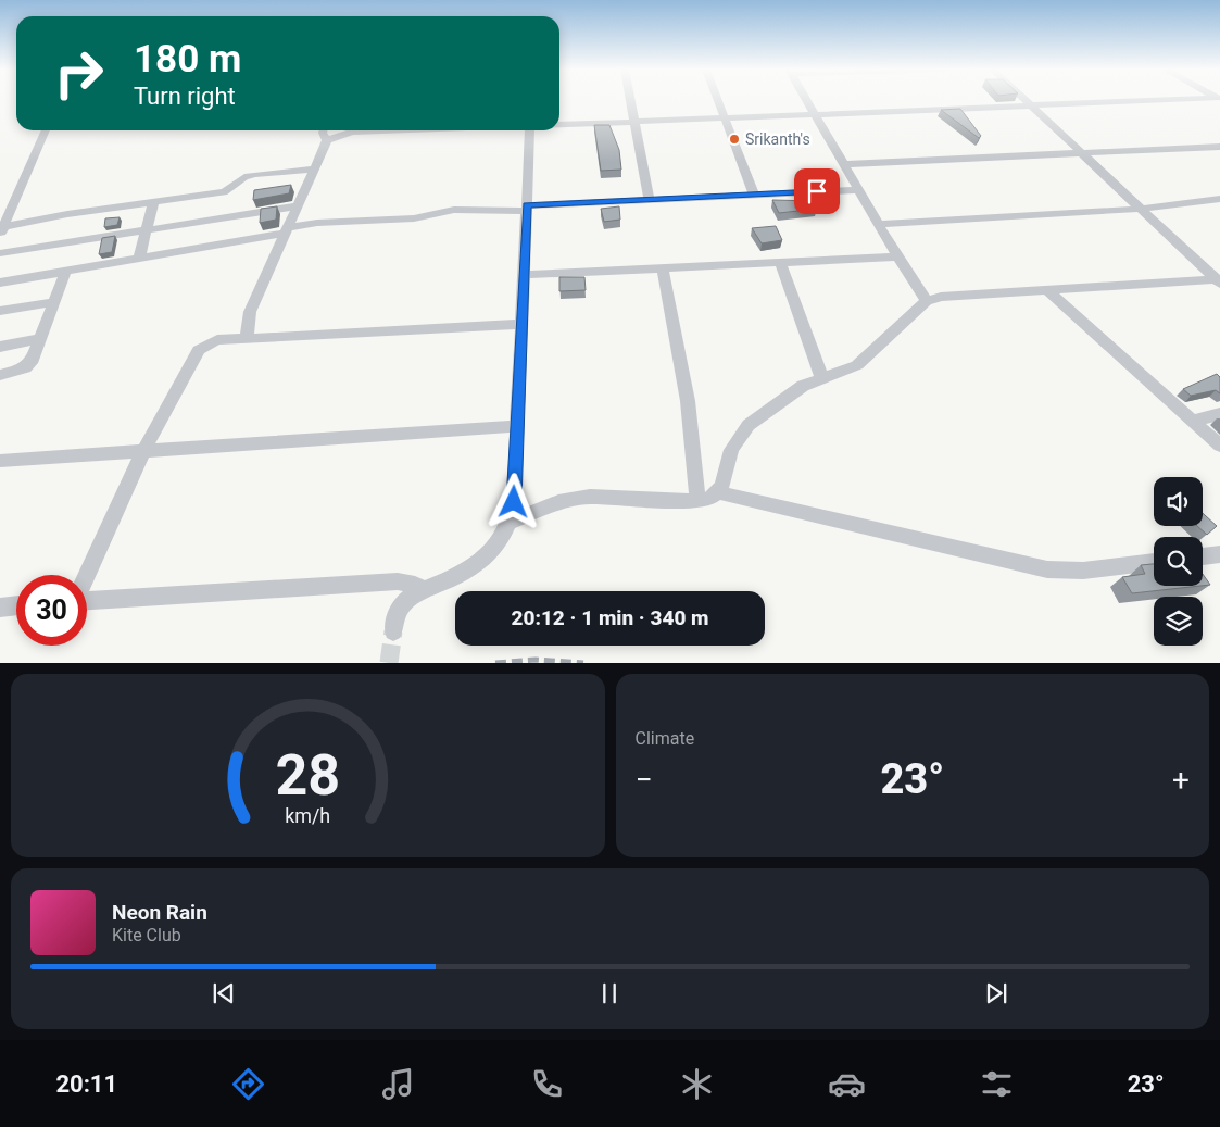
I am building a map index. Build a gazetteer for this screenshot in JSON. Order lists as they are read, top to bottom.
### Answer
{
  "places": ["Srikanth's"],
  "page": {
    "turn": ["180 m", "Turn right"],
    "limit": "30",
    "trip": "20:12 · 1 min · 340 m",
    "tile": "Climate",
    "heat": ["−", "23°", "+"],
    "song": ["Neon Rain", "Kite Club"],
    "tabs": ["20:11", "23°"],
    "gauge": ["28", "km/h"]
  }
}
